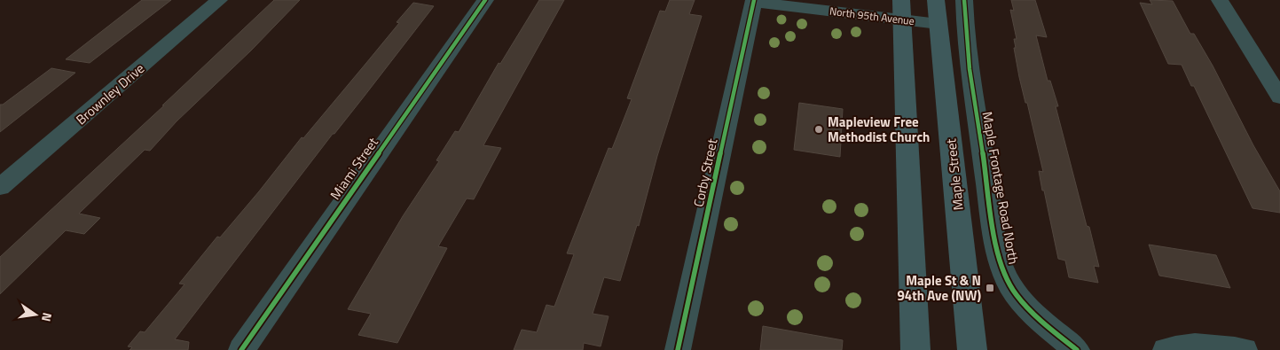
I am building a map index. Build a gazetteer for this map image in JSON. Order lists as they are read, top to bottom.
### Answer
{
  "streets": {
    "main road": ["Maple Street"],
    "street": [
      "North 95th Avenue",
      "Brownley Drive",
      "Miami Street",
      "Corby Street",
      "Maple Frontage Road North"
    ]
  },
  "crossings": [
    ["North 95th Avenue", "Corby Street"],
    ["North 95th Avenue", "Maple Street"]
  ],
  "places": {
    "other": ["Mapleview Free Methodist Church"],
    "transit": ["Maple St & N 94th Ave (NW)"]
  },
  "north": "right"
}
